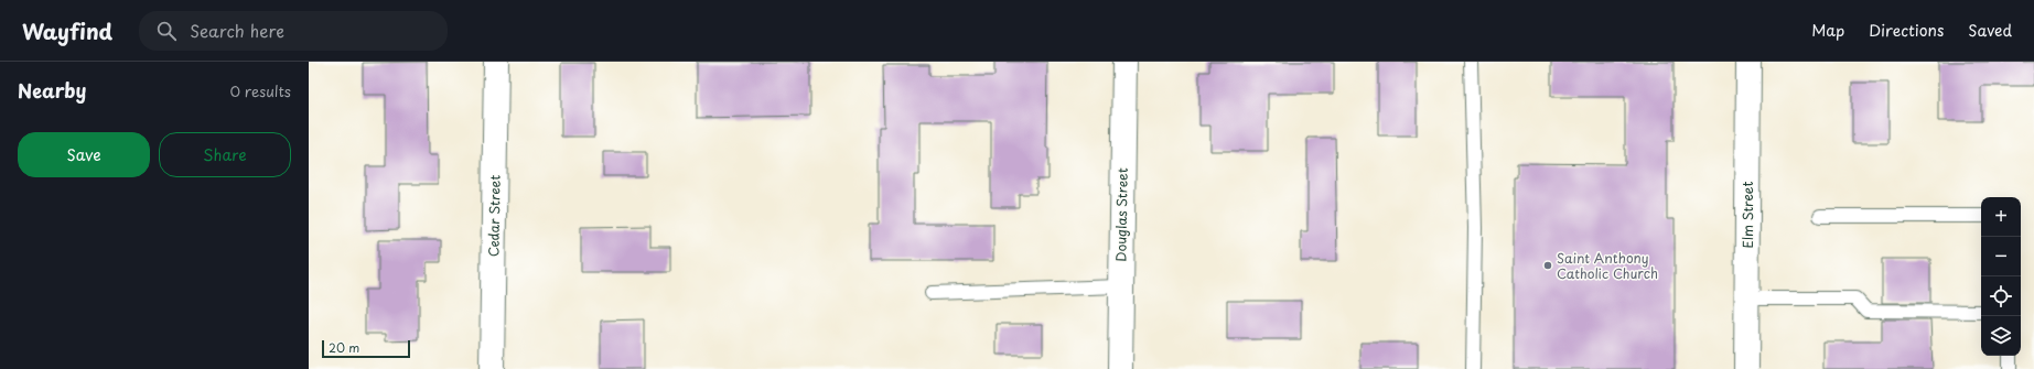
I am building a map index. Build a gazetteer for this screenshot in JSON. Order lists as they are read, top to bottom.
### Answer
{
  "streets": {
    "street": ["Douglas Street", "Elm Street", "Cedar Street"]
  },
  "places": ["Saint Anthony Catholic Church"],
  "scale_bar": "20 m",
  "page": {
    "header": "Wayfind",
    "search": "Search here",
    "nav": ["Map", "Directions", "Saved"],
    "heading": ["Nearby", "0 results"],
    "buttons": ["Save", "Share"],
    "map_buttons": ["+", "−"],
    "scale": "20 m"
  }
}
